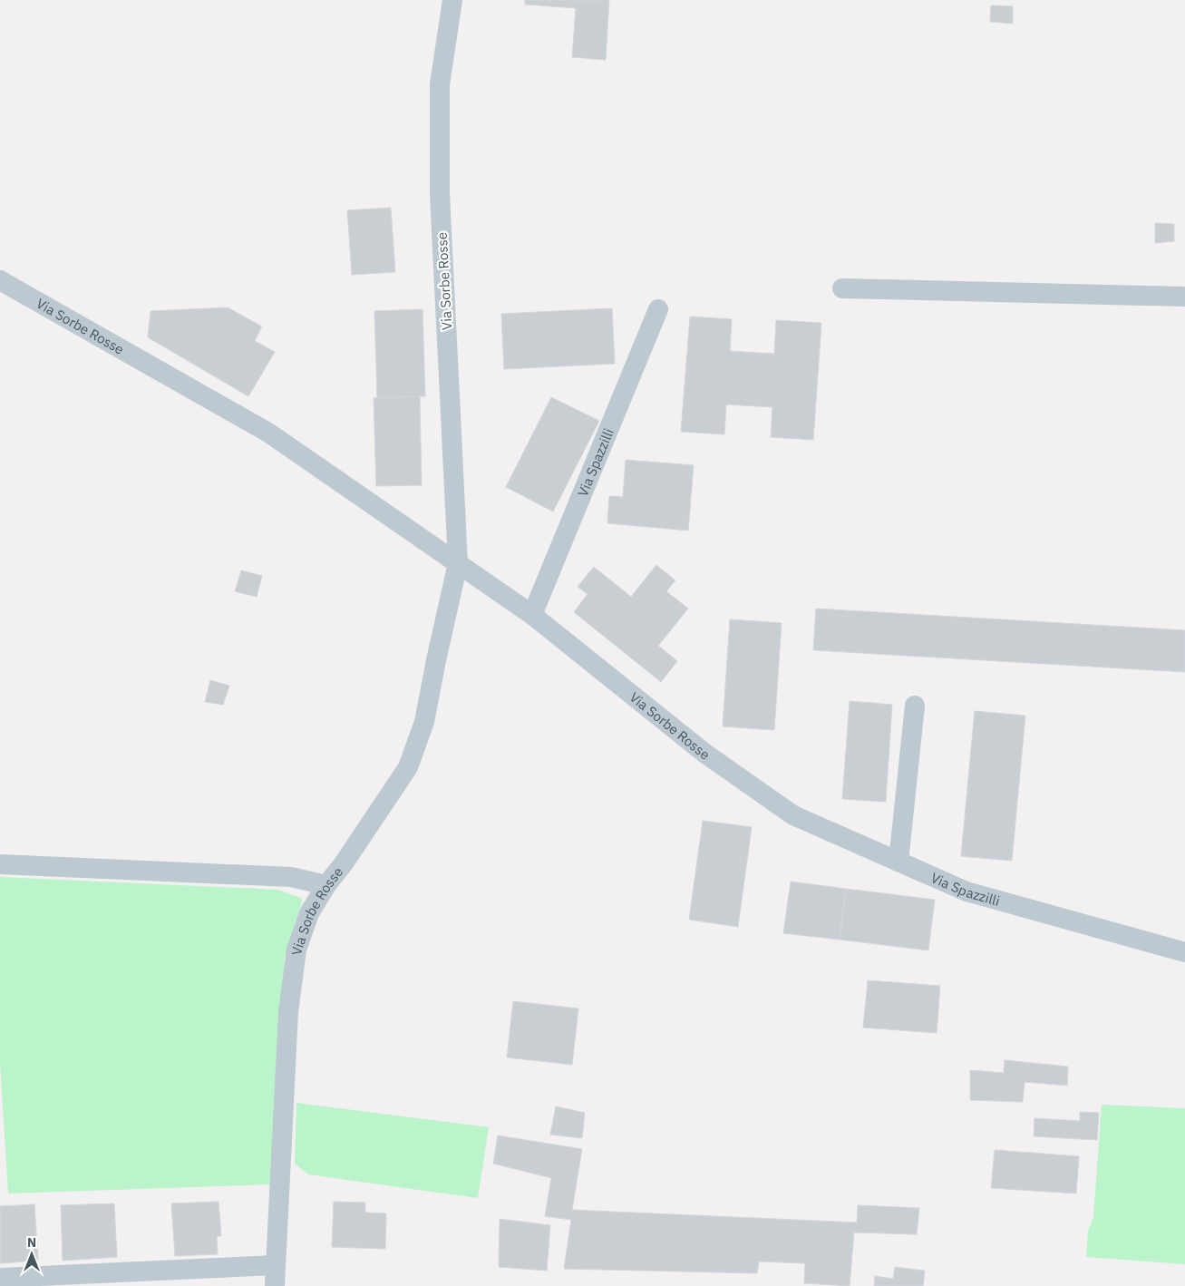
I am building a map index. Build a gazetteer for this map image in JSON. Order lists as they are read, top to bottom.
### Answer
{
  "streets": {
    "street": ["Via Sorbe Rosse", "Via Spazzilli"]
  },
  "crossings": [
    ["Via Sorbe Rosse", "Via Spazzilli"]
  ],
  "north": "top"
}
